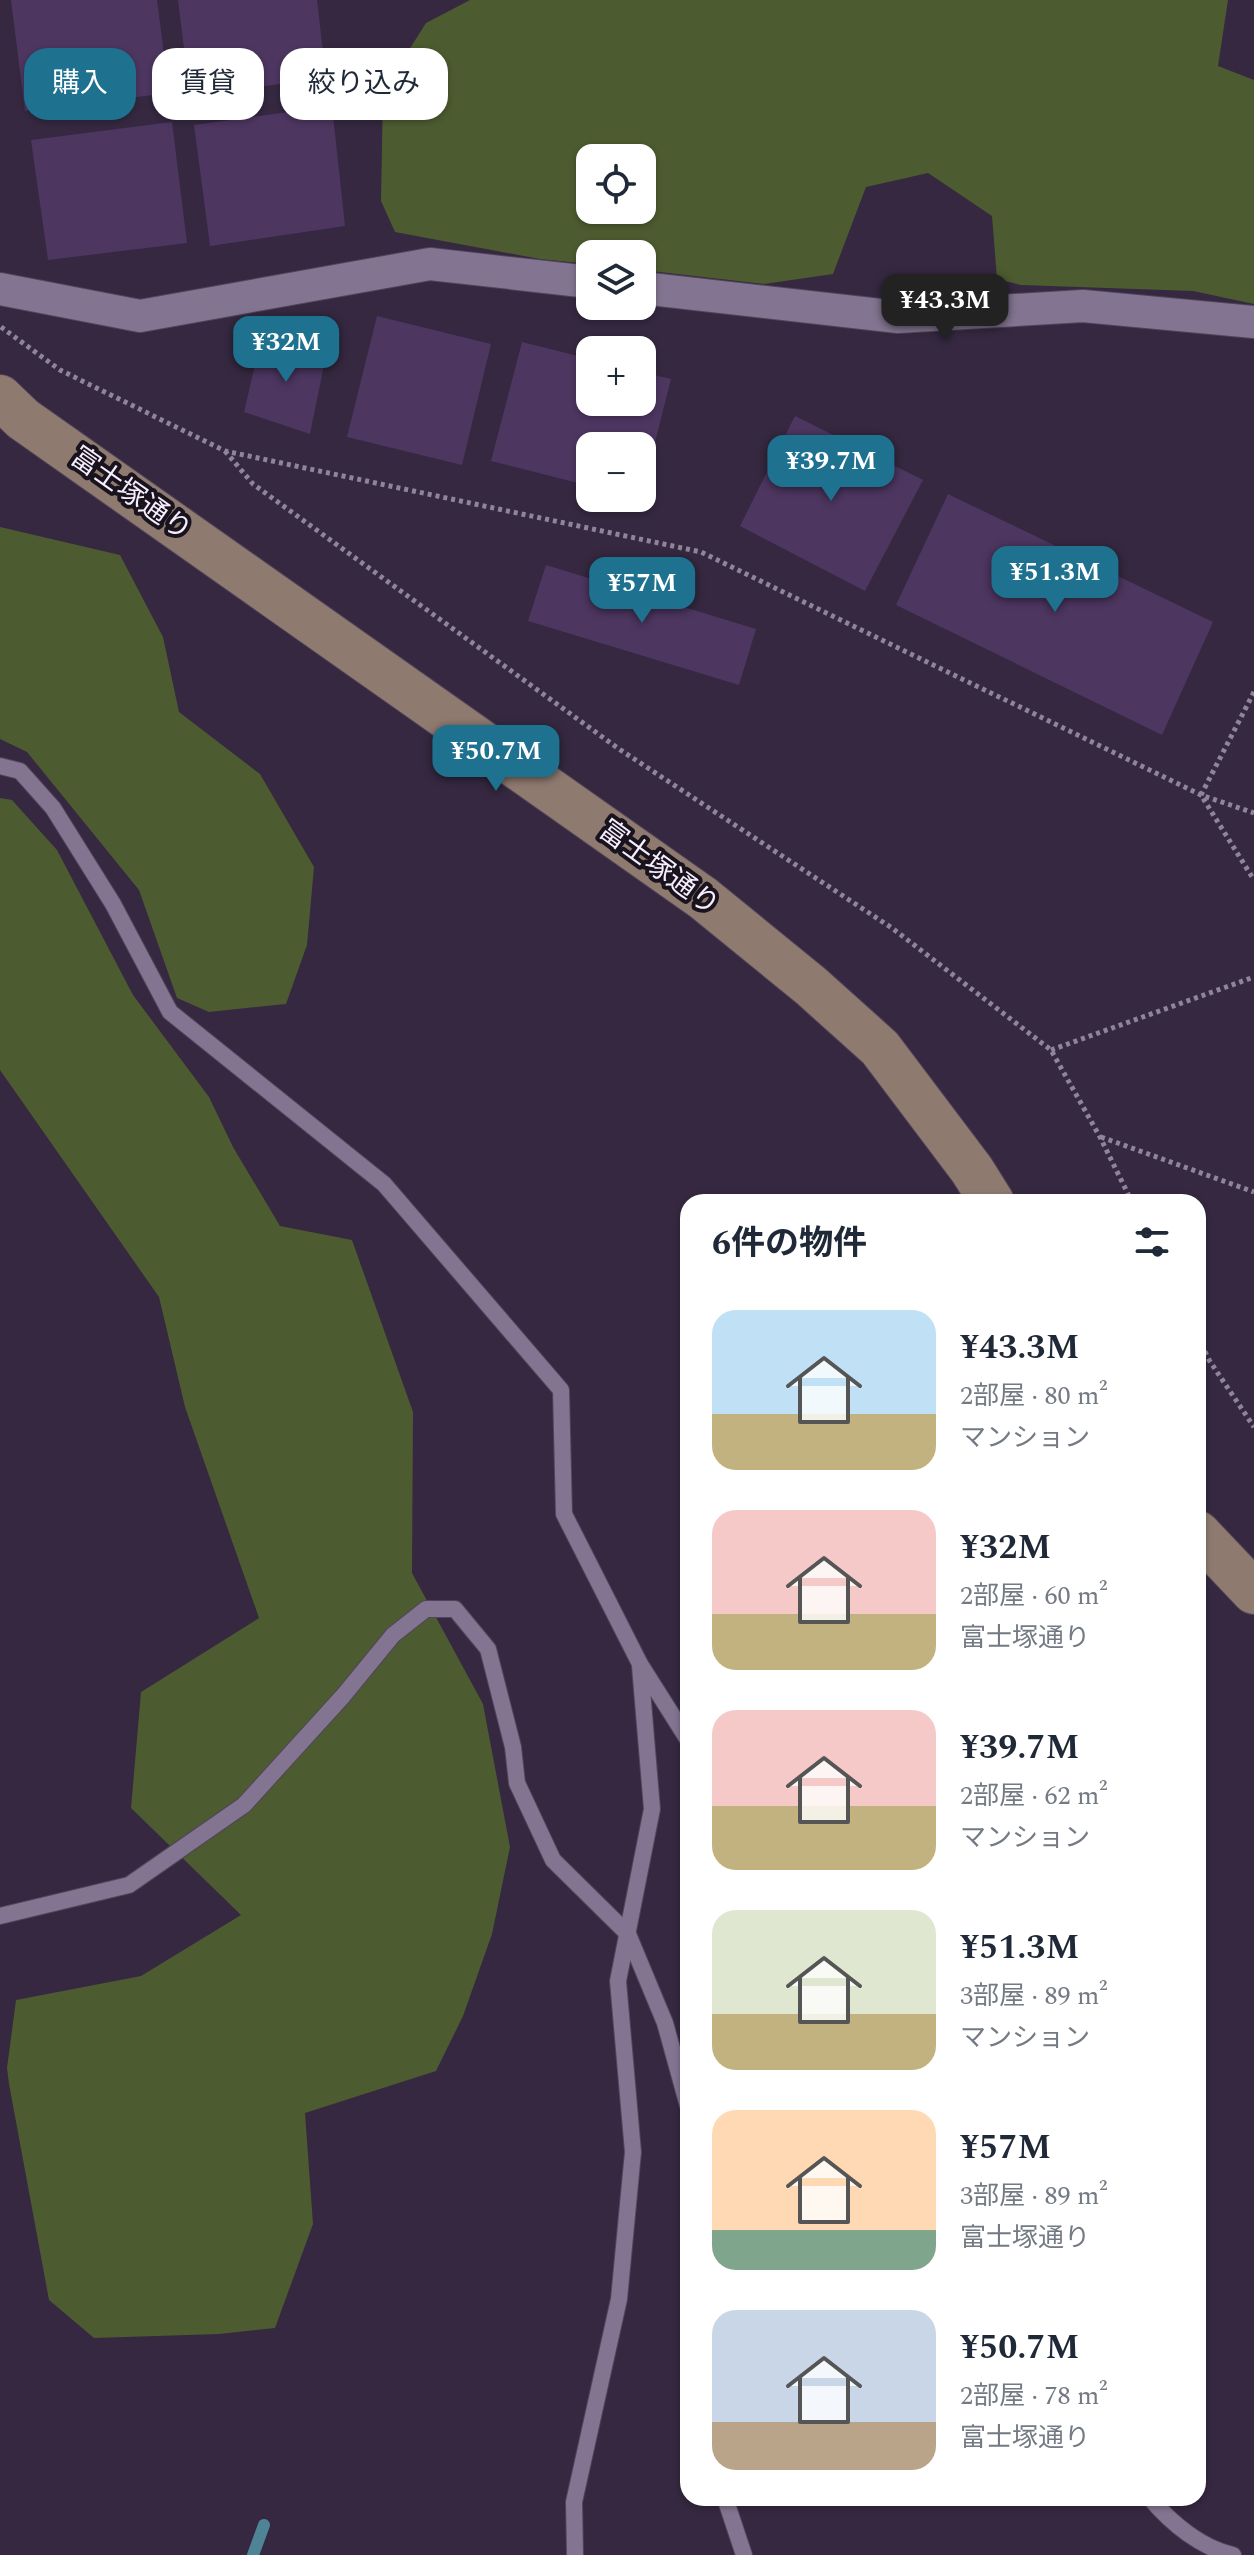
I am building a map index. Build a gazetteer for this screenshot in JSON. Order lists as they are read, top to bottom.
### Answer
{
  "streets": {
    "street": ["富士塚通り"]
  },
  "page": {
    "chip": ["購入", "賃貸", "絞り込み"],
    "map_buttons": ["+", "−"],
    "price": [
      "¥43.3M",
      "¥32M",
      "¥39.7M",
      "¥51.3M",
      "¥57M",
      "¥50.7M"
    ],
    "heading": "6件の物件",
    "list": [
      {
        "name": "¥43.3M",
        "note": "2部屋 · 80 m² · マンション"
      },
      {
        "name": "¥32M",
        "note": "2部屋 · 60 m² · 富士塚通り"
      },
      {
        "name": "¥39.7M",
        "note": "2部屋 · 62 m² · マンション"
      },
      {
        "name": "¥51.3M",
        "note": "3部屋 · 89 m² · マンション"
      },
      {
        "name": "¥57M",
        "note": "3部屋 · 89 m² · 富士塚通り"
      },
      {
        "name": "¥50.7M",
        "note": "2部屋 · 78 m² · 富士塚通り"
      }
    ]
  }
}
